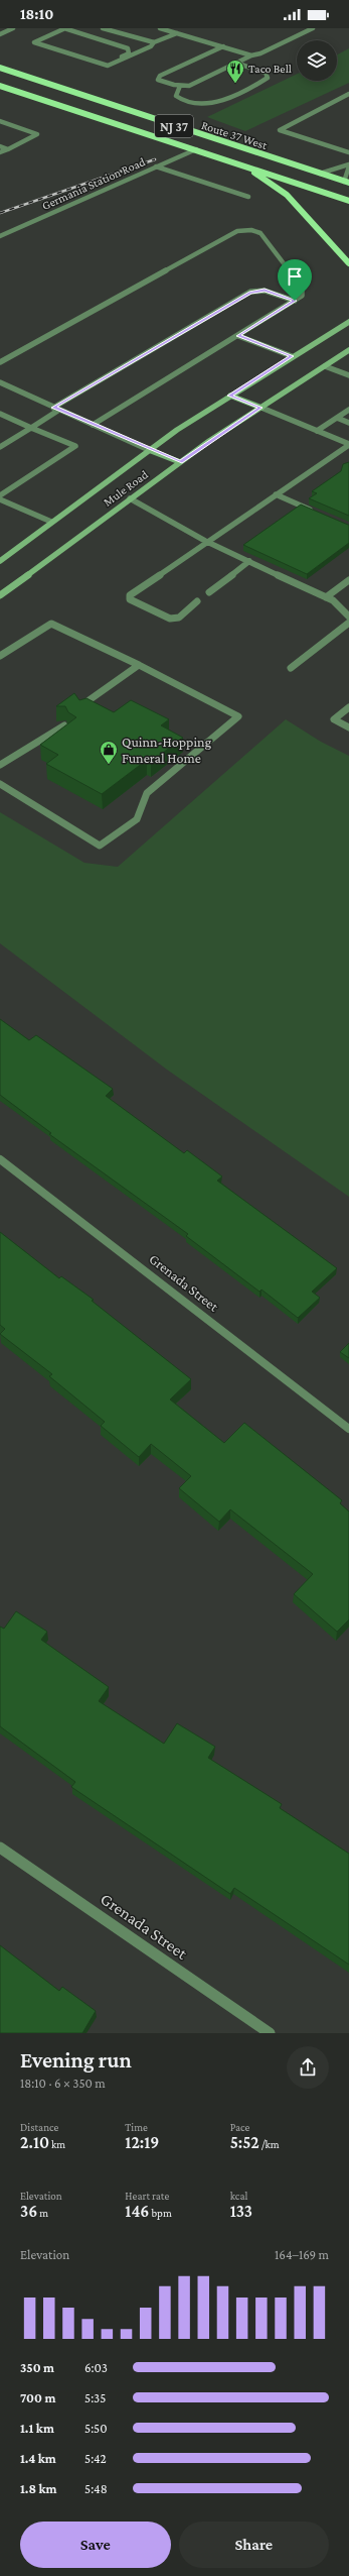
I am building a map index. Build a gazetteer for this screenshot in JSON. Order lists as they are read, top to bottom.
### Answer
{
  "streets": {
    "highway": ["NJ 37", "Route 37 West"],
    "main road": ["Mule Road"],
    "street": ["Germania Station Road", "Grenada Street"]
  },
  "crossings": [
    ["Route 37 West", "Germania Station Road"]
  ],
  "places": {
    "restaurant": ["Taco Bell"],
    "shop": ["Quinn-Hopping Funeral Home"]
  },
  "page": {
    "status": "18:10",
    "heading": ["Evening run", "18:10 · 6 × 350 m"],
    "stats": [
      ["Distance", "2.10 km"],
      ["Time", "12:19"],
      ["Pace", "5:52 /km"],
      ["Elevation", "36 m"],
      ["Heart rate", "146 bpm"],
      ["kcal", "133"]
    ],
    "chart": ["Elevation", "164–169 m"],
    "list": [
      {
        "name": "350 m",
        "note": "6:03"
      },
      {
        "name": "700 m",
        "note": "5:35"
      },
      {
        "name": "1.1 km",
        "note": "5:50"
      },
      {
        "name": "1.4 km",
        "note": "5:42"
      },
      {
        "name": "1.8 km",
        "note": "5:48"
      }
    ],
    "buttons": ["Save", "Share"]
  }
}
